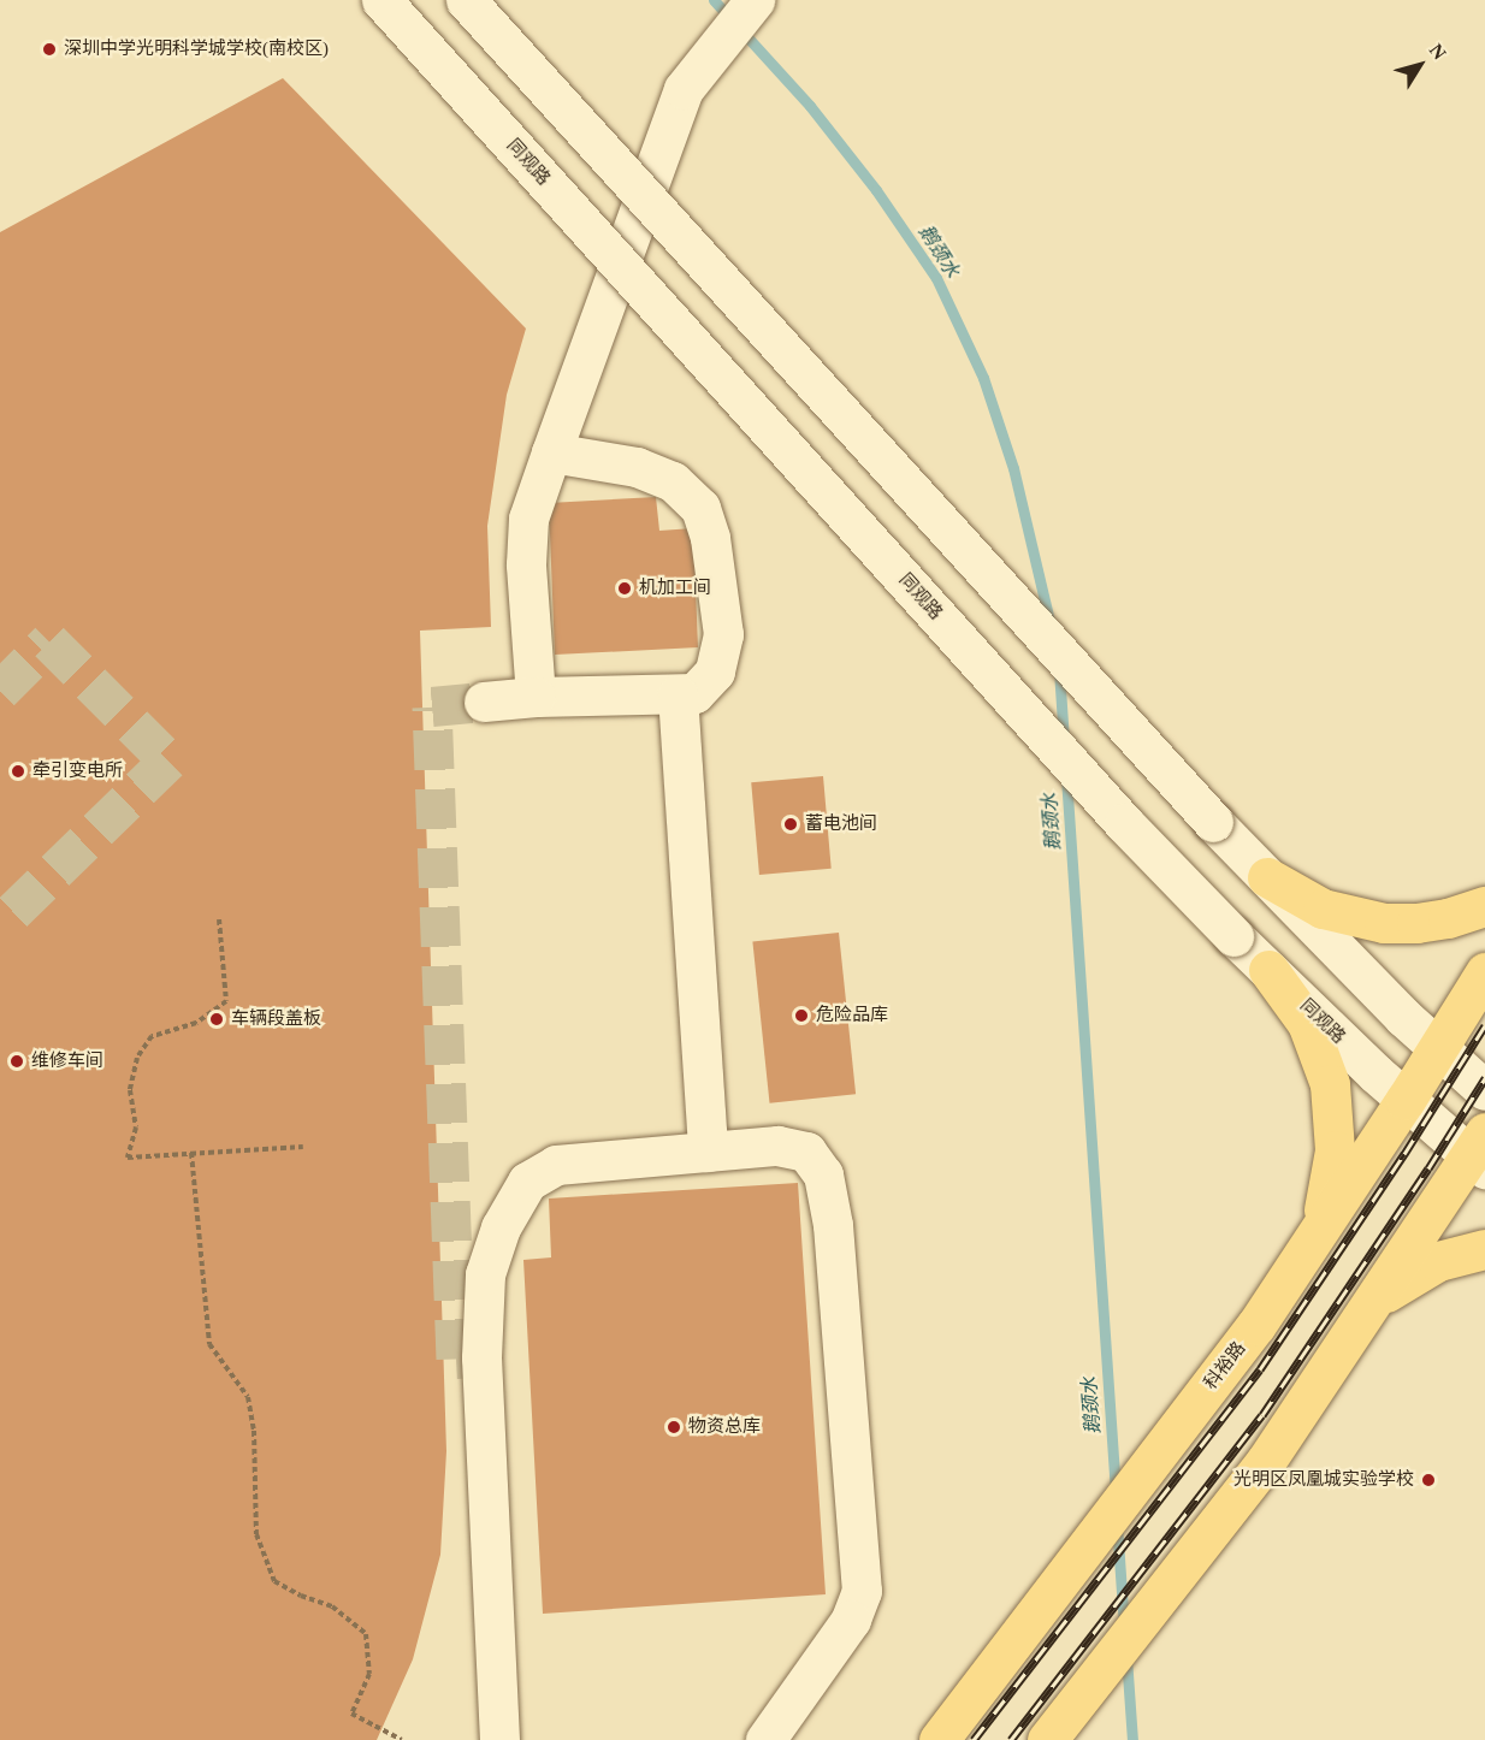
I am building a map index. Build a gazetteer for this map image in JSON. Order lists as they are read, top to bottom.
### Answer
{
  "streets": {
    "main road": ["科裕路"],
    "street": ["同观路"]
  },
  "crossings": [
    ["同观路", "科裕路"]
  ],
  "water": ["鹅颈水"],
  "places": [
    "深圳中学光明科学城学校(南校区)",
    "机加工间",
    "牵引变电所",
    "蓄电池间",
    "危险品库",
    "车辆段盖板",
    "维修车间",
    "物资总库",
    "光明区凤凰城实验学校"
  ],
  "north": "top right"
}
